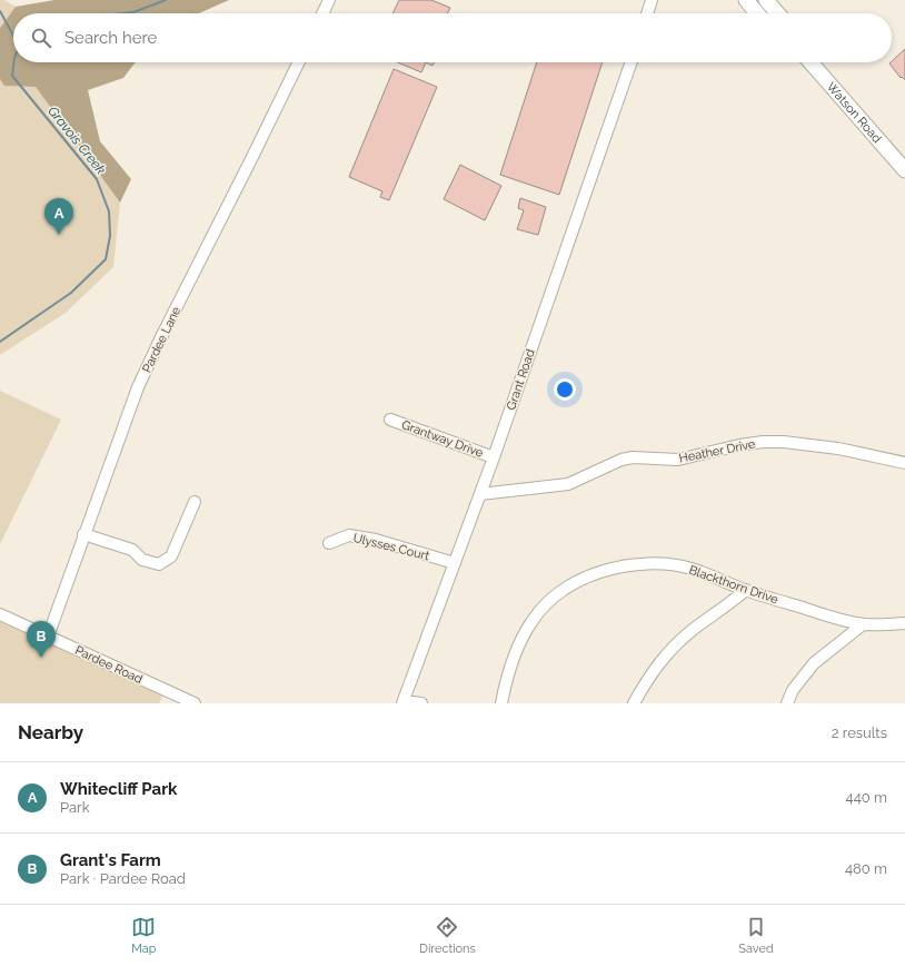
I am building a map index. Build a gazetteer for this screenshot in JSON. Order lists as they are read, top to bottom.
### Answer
{
  "streets": {
    "main road": ["Watson Road"],
    "street": [
      "Pardee Lane",
      "Grant Road",
      "Grantway Drive",
      "Heather Drive",
      "Ulysses Court",
      "Blackthorn Drive",
      "Pardee Road"
    ]
  },
  "crossings": [
    ["Pardee Lane", "Pardee Road"],
    ["Grant Road", "Grantway Drive"],
    ["Grant Road", "Heather Drive"],
    ["Grant Road", "Ulysses Court"]
  ],
  "water": ["Gravois Creek"],
  "page": {
    "search": "Search here",
    "pins": ["A", "B"],
    "heading": ["Nearby", "2 results"],
    "list": [
      {
        "mark": "A",
        "name": "Whitecliff Park",
        "note": "Park",
        "value": "440 m"
      },
      {
        "mark": "B",
        "name": "Grant's Farm",
        "note": "Park · Pardee Road",
        "value": "480 m"
      }
    ],
    "nav": ["Map", "Directions", "Saved"]
  }
}
